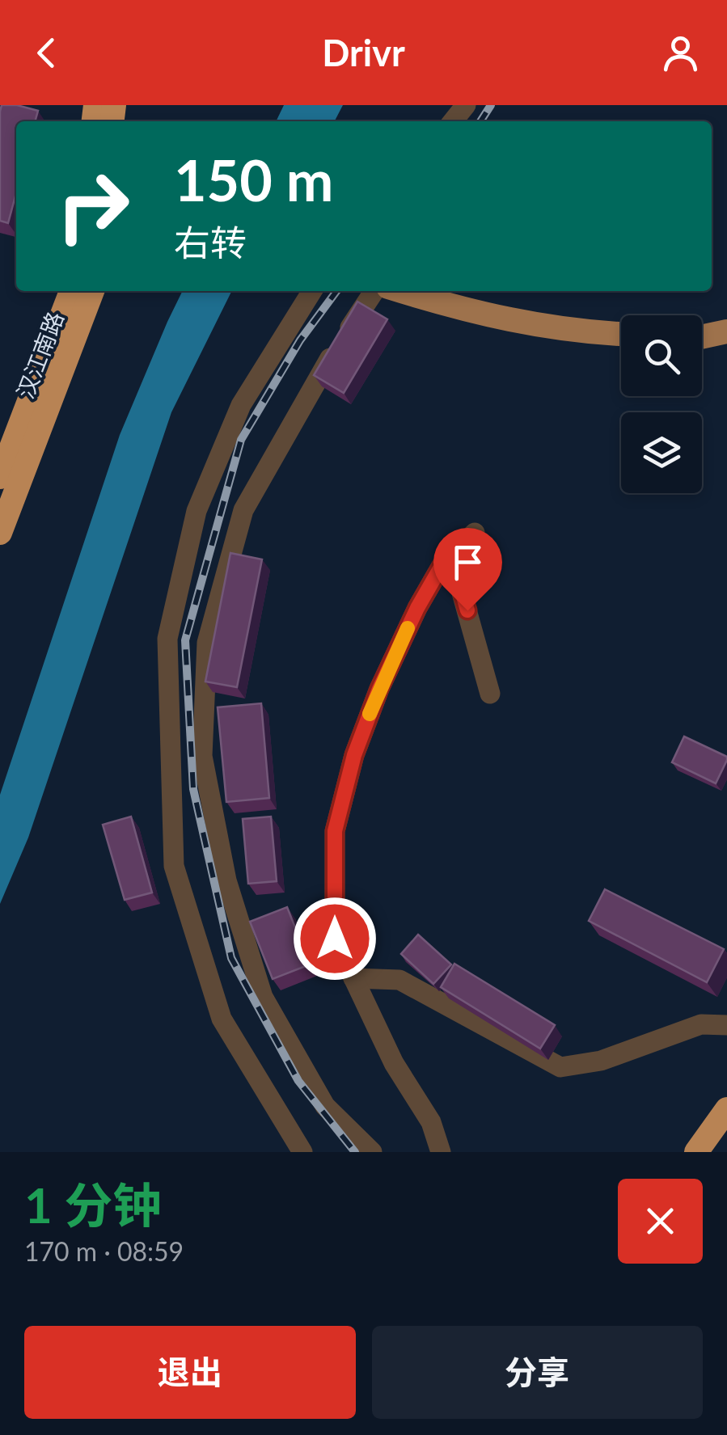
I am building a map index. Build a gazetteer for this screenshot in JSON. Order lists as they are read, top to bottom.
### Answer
{
  "streets": {
    "highway": ["汉江南路"]
  },
  "page": {
    "header": "Drivr",
    "turn": ["150 m", "右转"],
    "heading": ["1 分钟", "170 m · 08:59"],
    "buttons": ["退出", "分享"]
  }
}
